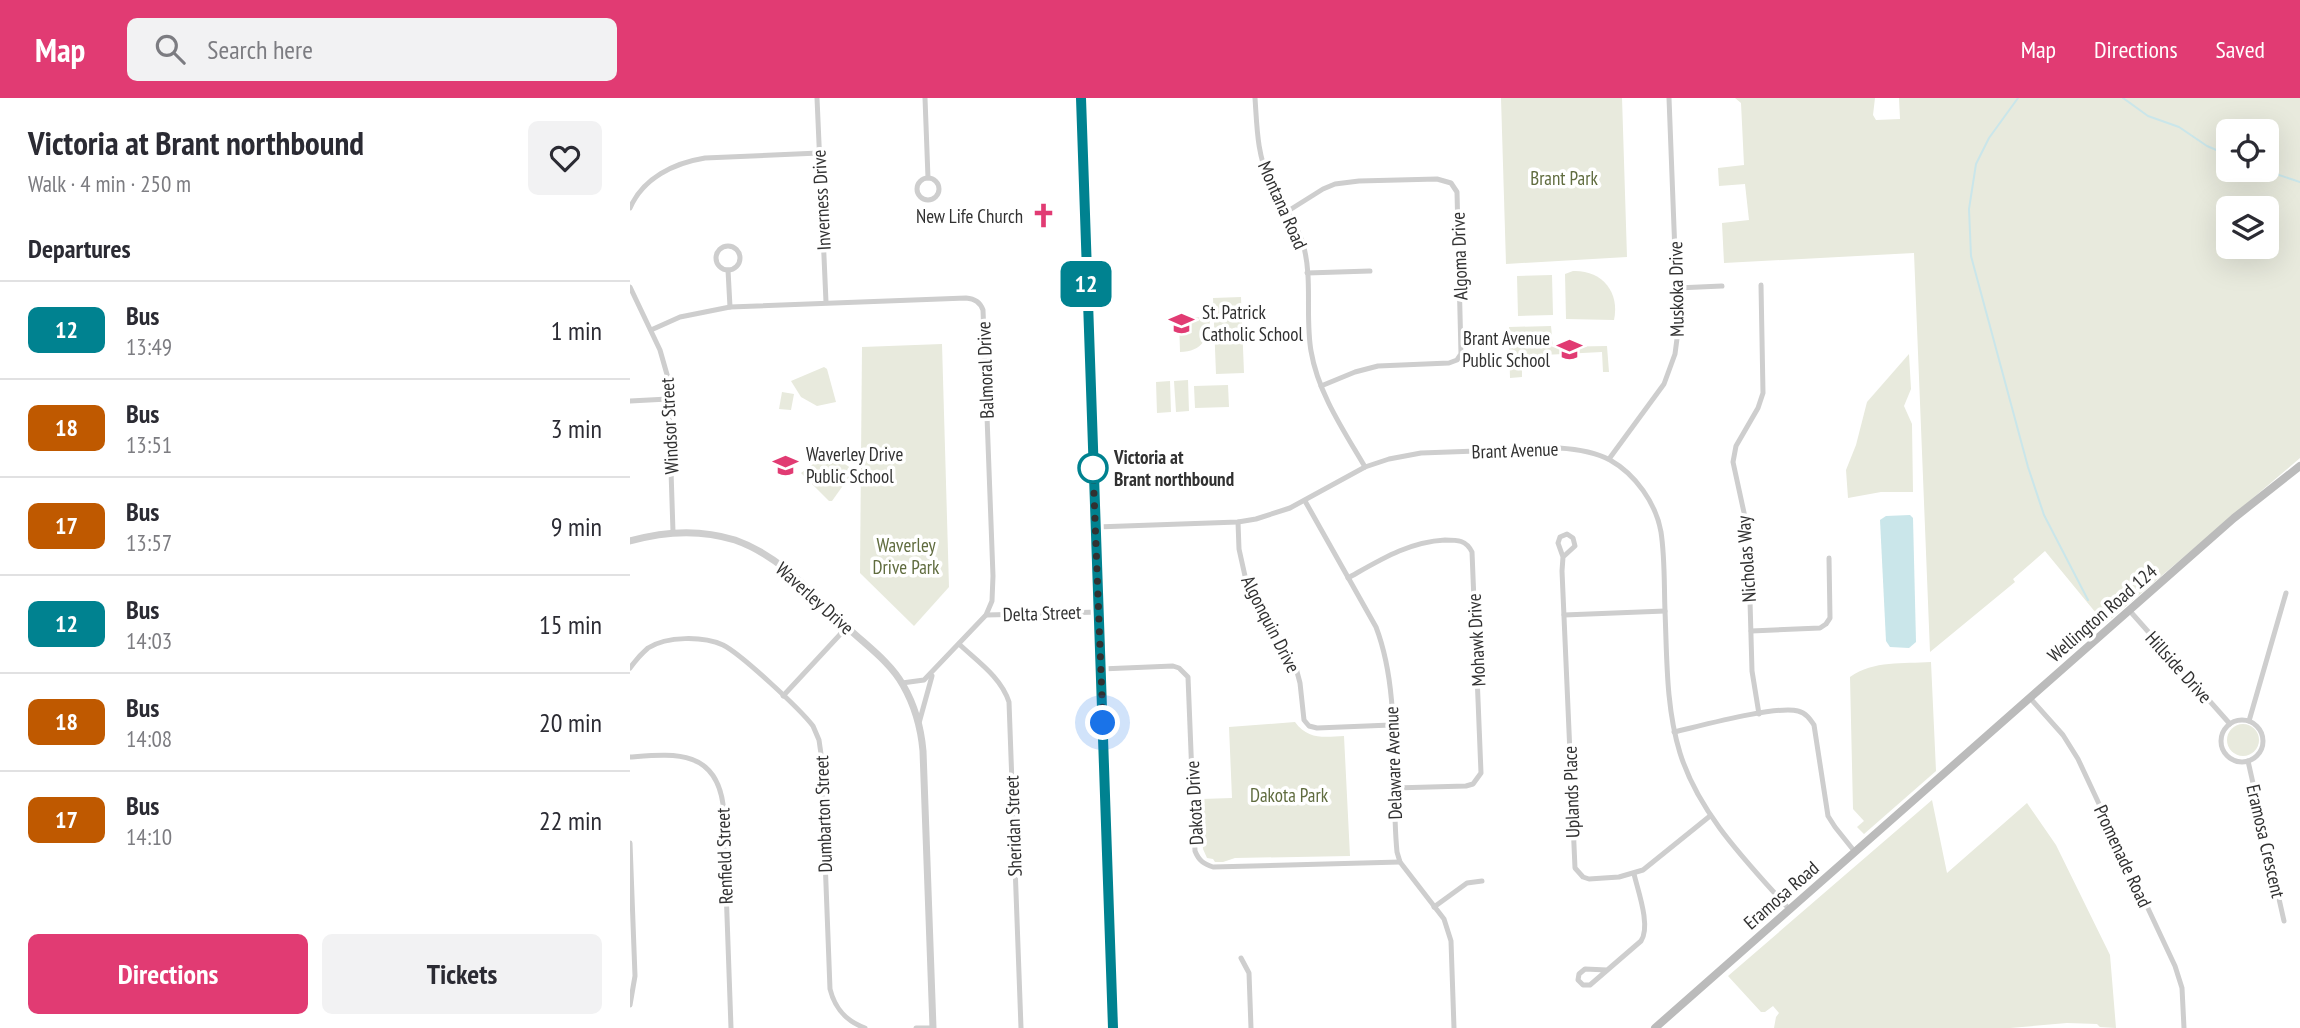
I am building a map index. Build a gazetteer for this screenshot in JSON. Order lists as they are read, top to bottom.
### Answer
{
  "streets": {
    "main road": ["Wellington Road 124", "Eramosa Road"],
    "street": [
      "Inverness Drive",
      "Montana Road",
      "Algoma Drive",
      "Muskoka Drive",
      "Balmoral Drive",
      "Windsor Street",
      "Brant Avenue",
      "Nicholas Way",
      "Waverley Drive",
      "Delta Street",
      "Algonquin Drive",
      "Mohawk Drive",
      "Hillside Drive",
      "Delaware Avenue",
      "Uplands Place",
      "Dakota Drive",
      "Dumbarton Street",
      "Sheridan Street",
      "Eramosa Crescent",
      "Renfield Street",
      "Promenade Road"
    ]
  },
  "crossings": [
    ["Inverness Drive", "Balmoral Drive"],
    ["Montana Road", "Algoma Drive"],
    ["Montana Road", "Brant Avenue"],
    ["Muskoka Drive", "Brant Avenue"],
    ["Balmoral Drive", "Windsor Street"],
    ["Balmoral Drive", "Delta Street"],
    ["Windsor Street", "Waverley Drive"],
    ["Brant Avenue", "Algonquin Drive"],
    ["Brant Avenue", "Delaware Avenue"],
    ["Brant Avenue", "Uplands Place"],
    ["Brant Avenue", "Eramosa Road"],
    ["Wellington Road 124", "Hillside Drive"],
    ["Wellington Road 124", "Promenade Road"],
    ["Wellington Road 124", "Eramosa Road"],
    ["Algonquin Drive", "Delaware Avenue"],
    ["Mohawk Drive", "Delaware Avenue"],
    ["Hillside Drive", "Eramosa Crescent"],
    ["Delaware Avenue", "Dakota Drive"]
  ],
  "parks": ["Brant Park", "Waverley Drive Park", "Dakota Park"],
  "places": {
    "church": ["New Life Church"],
    "school or university": ["St. Patrick Catholic School", "Brant Avenue Public School", "Waverley Drive Public School"],
    "other": ["Victoria at Brant northbound"]
  },
  "lines": ["bus line 12"],
  "page": {
    "header": "Map",
    "search": "Search here",
    "nav": ["Map", "Directions", "Saved"],
    "heading": [
      ["Victoria at Brant northbound", "Walk · 4 min · 250 m"],
      "Departures"
    ],
    "on_map": "12",
    "list": [
      {
        "mark": "12",
        "name": "Bus",
        "note": "13:49",
        "value": "1 min"
      },
      {
        "mark": "18",
        "name": "Bus",
        "note": "13:51",
        "value": "3 min"
      },
      {
        "mark": "17",
        "name": "Bus",
        "note": "13:57",
        "value": "9 min"
      },
      {
        "mark": "12",
        "name": "Bus",
        "note": "14:03",
        "value": "15 min"
      },
      {
        "mark": "18",
        "name": "Bus",
        "note": "14:08",
        "value": "20 min"
      },
      {
        "mark": "17",
        "name": "Bus",
        "note": "14:10",
        "value": "22 min"
      }
    ],
    "buttons": ["Directions", "Tickets"]
  }
}
